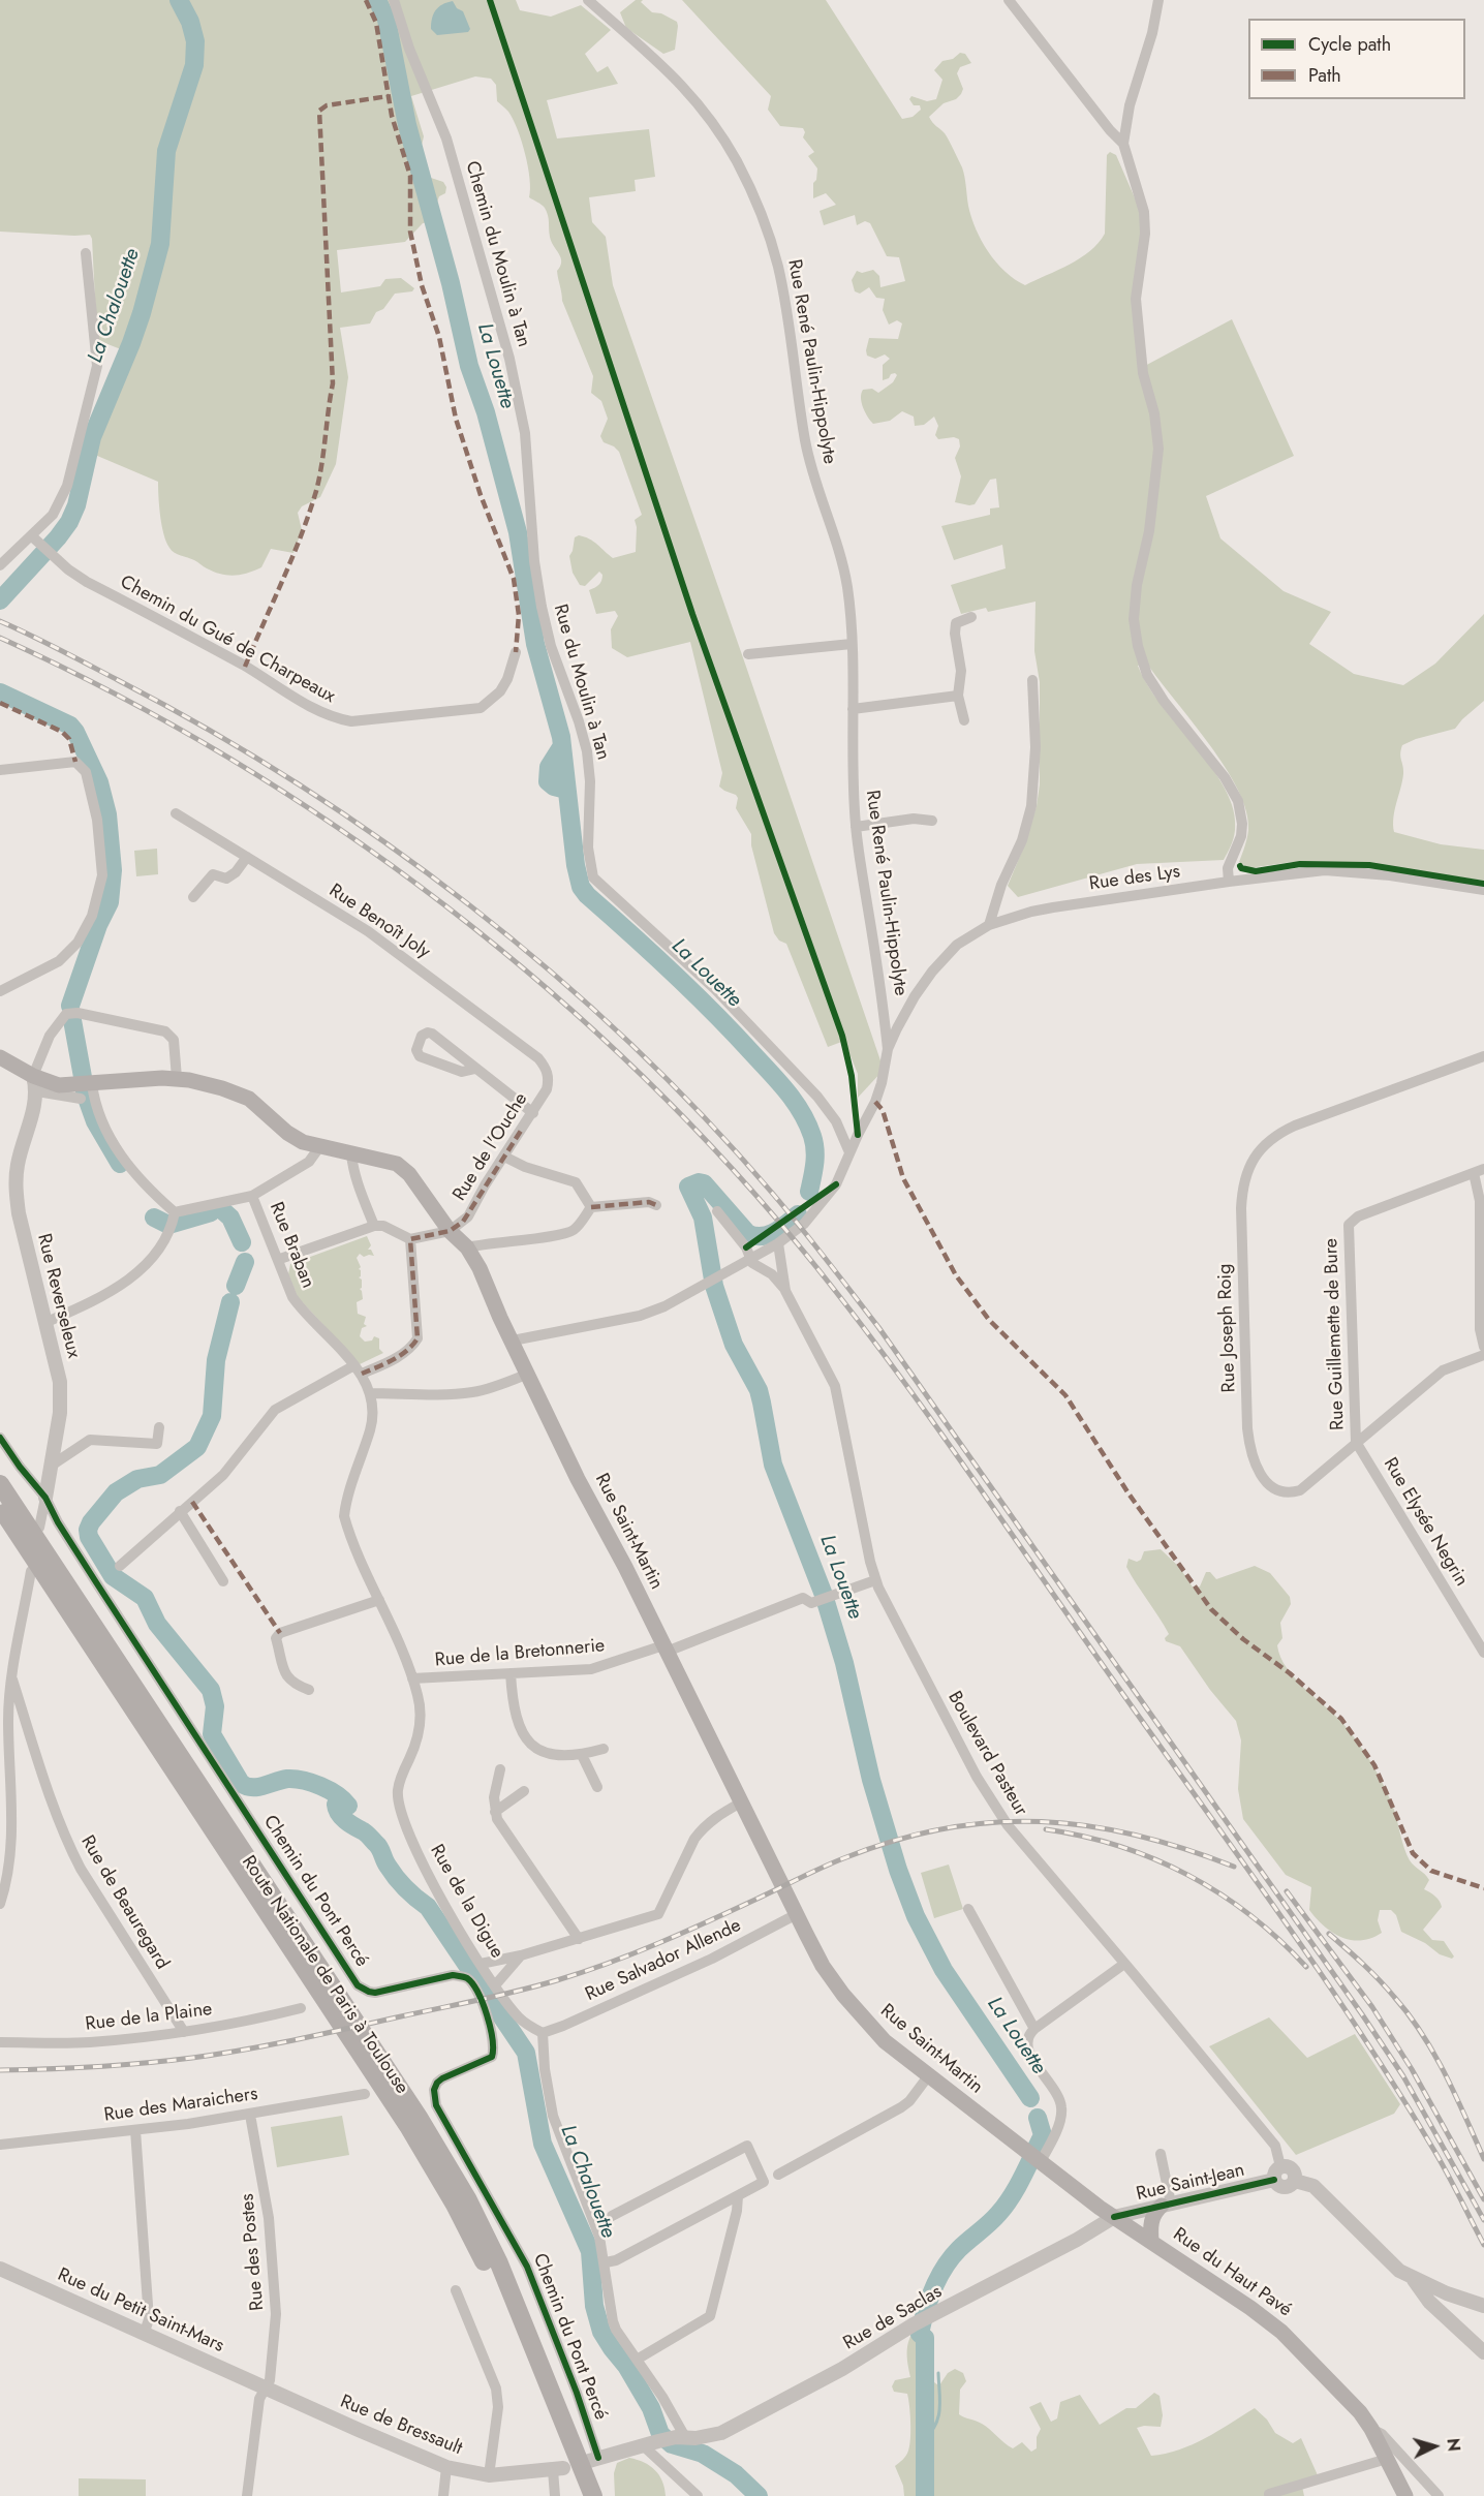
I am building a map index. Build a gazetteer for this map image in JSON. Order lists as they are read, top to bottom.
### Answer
{
  "streets": {
    "main road": ["Rue Saint-Martin", "Route Nationale de Paris à Toulouse", "Rue du Haut Pavé"],
    "street": [
      "Chemin du Moulin à Tan",
      "Rue René Paulin-Hippolyte",
      "Chemin du Gué de Charpeaux",
      "Rue du Moulin à Tan",
      "Rue des Lys",
      "Rue Benoît Joly",
      "Rue de l'Ouche",
      "Rue Braban",
      "Rue Reverseleux",
      "Rue Joseph Roig",
      "Rue Guillemette de Bure",
      "Rue Elysée Negrin",
      "Rue de la Bretonnerie",
      "Boulevard Pasteur",
      "Chemin du Pont Percé",
      "Rue de la Digue",
      "Rue de Beauregard",
      "Rue Salvador Allende",
      "Rue de la Plaine",
      "Rue des Maraichers",
      "Rue Saint-Jean",
      "Rue des Postes",
      "Rue du Petit Saint-Mars",
      "Rue de Saclas",
      "Rue de Bressault"
    ]
  },
  "crossings": [
    ["Chemin du Moulin à Tan", "Rue du Moulin à Tan"],
    ["Rue René Paulin-Hippolyte", "Rue des Lys"],
    ["Rue du Moulin à Tan", "Rue des Lys"],
    ["Rue des Lys", "Rue Saint-Martin"],
    ["Rue des Lys", "Boulevard Pasteur"],
    ["Rue Benoît Joly", "Rue de l'Ouche"],
    ["Rue de l'Ouche", "Rue Saint-Martin"],
    ["Rue Braban", "Rue de la Digue"],
    ["Rue Reverseleux", "Rue Saint-Martin"],
    ["Rue Reverseleux", "Chemin du Pont Percé"],
    ["Rue Joseph Roig", "Rue Guillemette de Bure"],
    ["Rue Joseph Roig", "Rue Elysée Negrin"],
    ["Rue Guillemette de Bure", "Rue Elysée Negrin"],
    ["Rue Saint-Martin", "Rue de la Bretonnerie"],
    ["Rue Saint-Martin", "Rue Salvador Allende"],
    ["Rue Saint-Martin", "Rue Saint-Jean"],
    ["Rue Saint-Martin", "Rue du Haut Pavé"],
    ["Rue Saint-Martin", "Rue de Saclas"],
    ["Rue de la Bretonnerie", "Boulevard Pasteur"],
    ["Rue de la Bretonnerie", "Rue de la Digue"],
    ["Boulevard Pasteur", "Rue Saint-Jean"],
    ["Rue de la Digue", "Rue Salvador Allende"],
    ["Rue de Beauregard", "Rue de la Plaine"],
    ["Rue des Maraichers", "Rue des Postes"],
    ["Rue Saint-Jean", "Rue du Haut Pavé"],
    ["Rue Saint-Jean", "Rue de Saclas"],
    ["Rue des Postes", "Rue du Petit Saint-Mars"],
    ["Rue des Postes", "Rue de Bressault"],
    ["Rue du Haut Pavé", "Rue de Saclas"],
    ["Rue du Petit Saint-Mars", "Rue de Bressault"]
  ],
  "water": ["La Chalouette", "La Louette"],
  "legend": ["Cycle path", "Path"],
  "north": "right"
}
